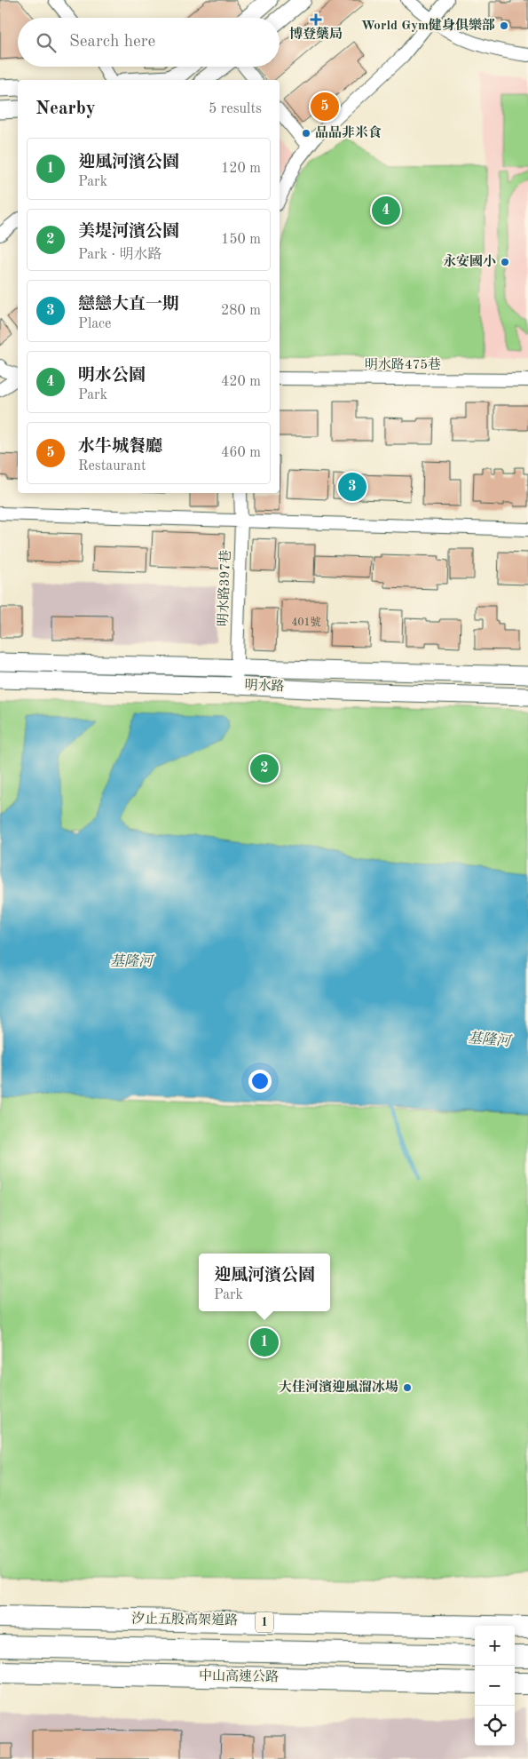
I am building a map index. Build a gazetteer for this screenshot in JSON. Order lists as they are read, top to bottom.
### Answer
{
  "streets": {
    "highway": ["汐止五股高架道路", "1", "中山高速公路"],
    "main road": ["明水路"],
    "street": ["明水路475巷", "明水路397巷"]
  },
  "crossings": [
    ["明水路397巷", "明水路"]
  ],
  "water": ["基隆河"],
  "places": {
    "health": ["博登藥局"],
    "other": [
      "World Gym健身俱樂部",
      "品品非米食",
      "永安國小",
      "大佳河濱迎風溜冰場"
    ]
  },
  "house_numbers": ["401號"],
  "page": {
    "search": "Search here",
    "heading": ["Nearby", "5 results"],
    "pins": [
      "5",
      "4",
      "3",
      "2",
      "1"
    ],
    "list": [
      {
        "mark": "1",
        "name": "迎風河濱公園",
        "note": "Park",
        "value": "120 m"
      },
      {
        "mark": "2",
        "name": "美堤河濱公園",
        "note": "Park · 明水路",
        "value": "150 m"
      },
      {
        "mark": "3",
        "name": "戀戀大直一期",
        "note": "Place",
        "value": "280 m"
      },
      {
        "mark": "4",
        "name": "明水公園",
        "note": "Park",
        "value": "420 m"
      },
      {
        "mark": "5",
        "name": "水牛城餐廳",
        "note": "Restaurant",
        "value": "460 m"
      }
    ],
    "popup": ["迎風河濱公園", "Park"],
    "map_buttons": ["+", "−"]
  }
}
